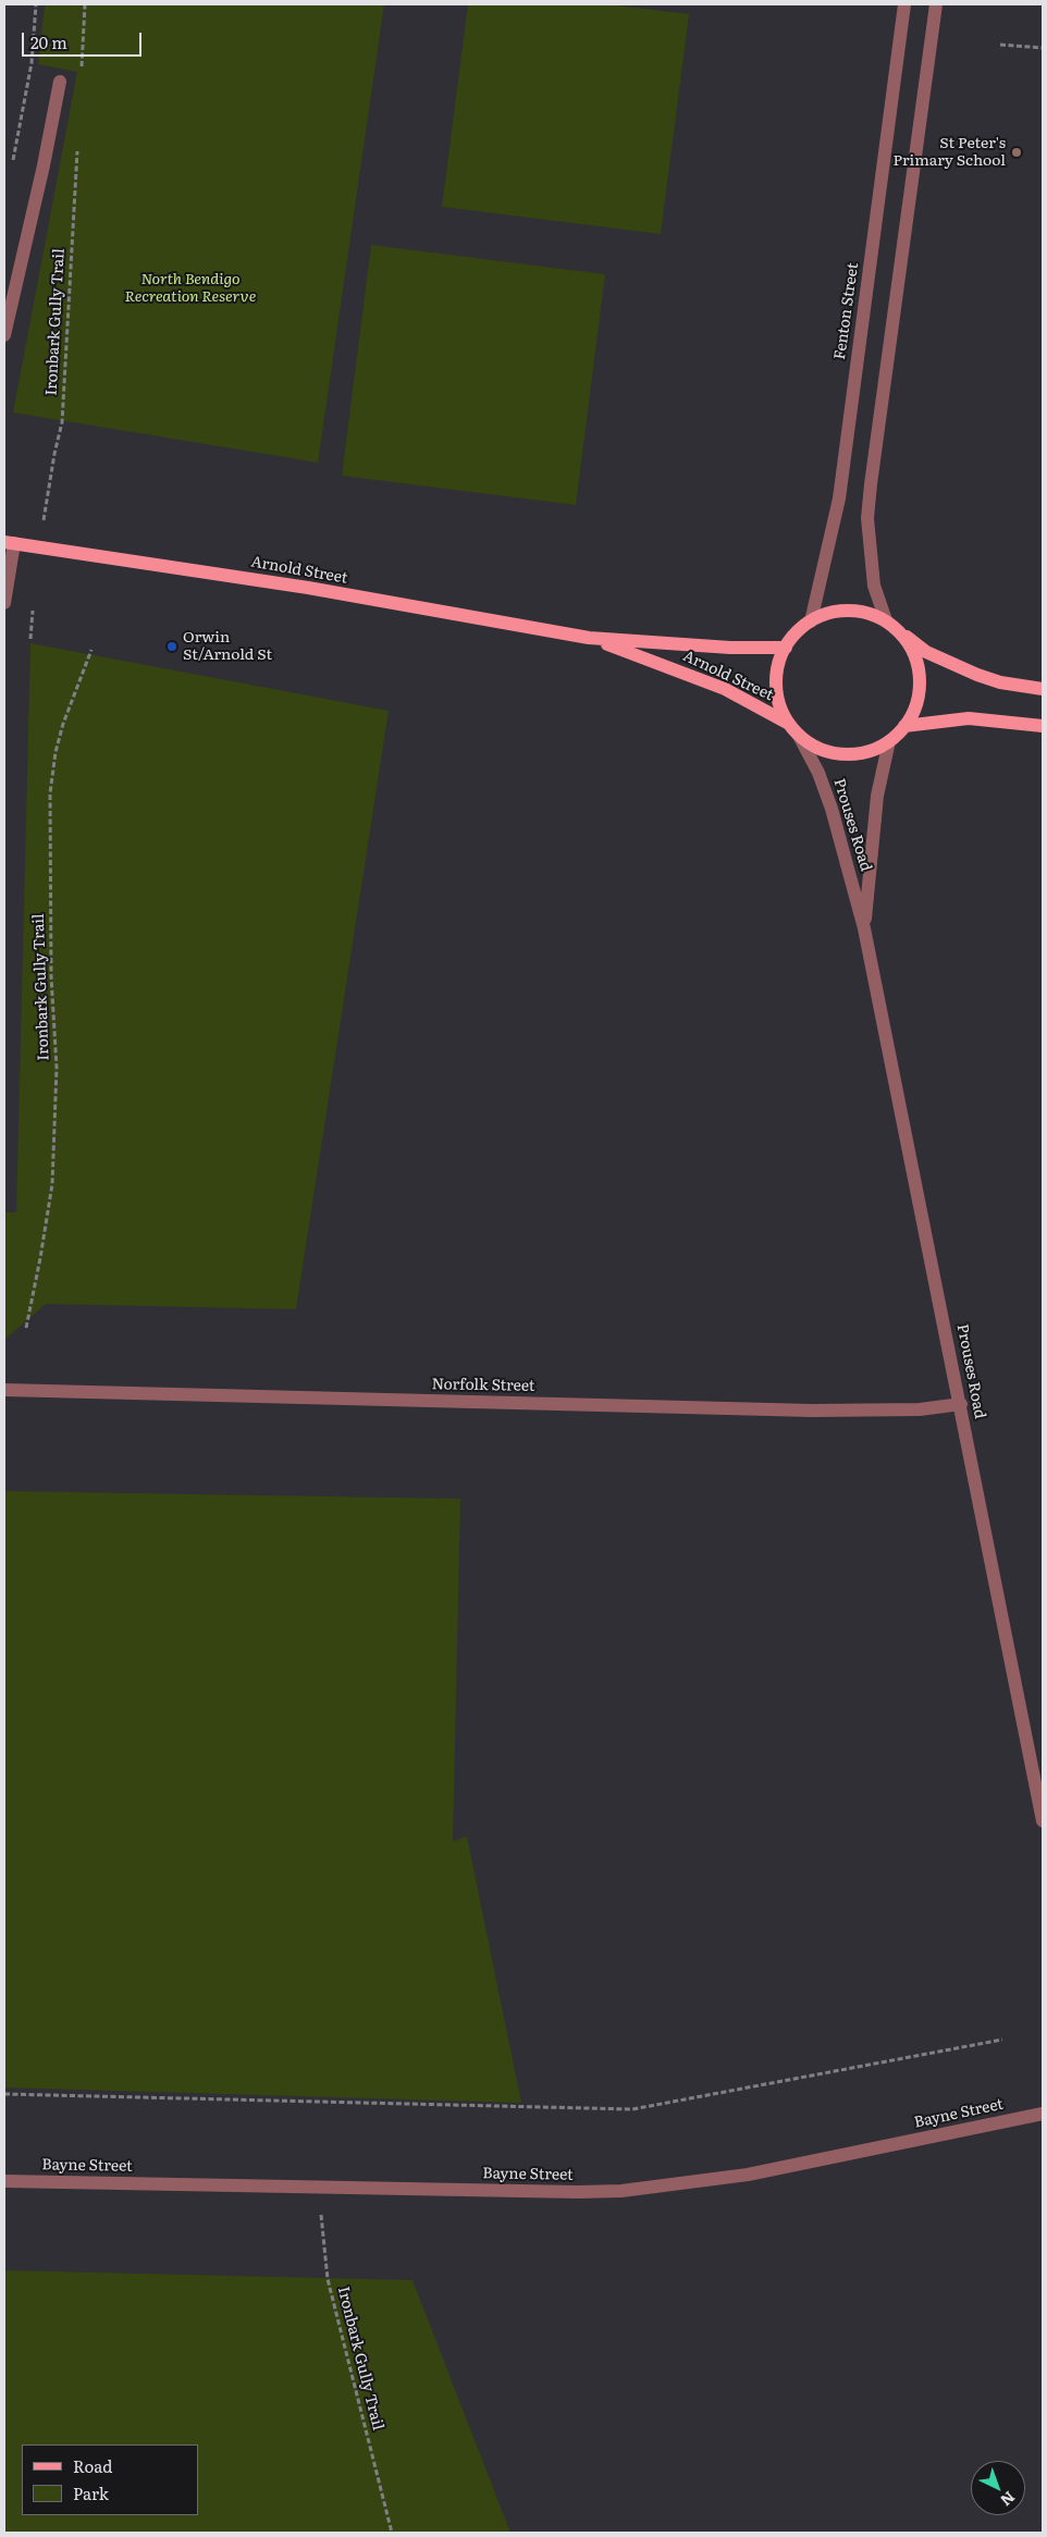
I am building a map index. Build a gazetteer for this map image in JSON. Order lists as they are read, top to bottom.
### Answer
{
  "streets": {
    "main road": ["Arnold Street"],
    "street": [
      "Fenton Street",
      "Prouses Road",
      "Norfolk Street",
      "Bayne Street"
    ],
    "path": ["Ironbark Gully Trail"]
  },
  "crossings": [
    ["Fenton Street", "Arnold Street"],
    ["Fenton Street", "Prouses Road"],
    ["Ironbark Gully Trail", "Arnold Street"],
    ["Ironbark Gully Trail", "Bayne Street"],
    ["Arnold Street", "Prouses Road"],
    ["Prouses Road", "Norfolk Street"]
  ],
  "parks": ["North Bendigo Recreation Reserve"],
  "places": ["St Peter's Primary School", "Orwin St/Arnold St"],
  "legend": ["Road", "Park"],
  "scale_bar": "20 m",
  "north": "bottom right"
}
